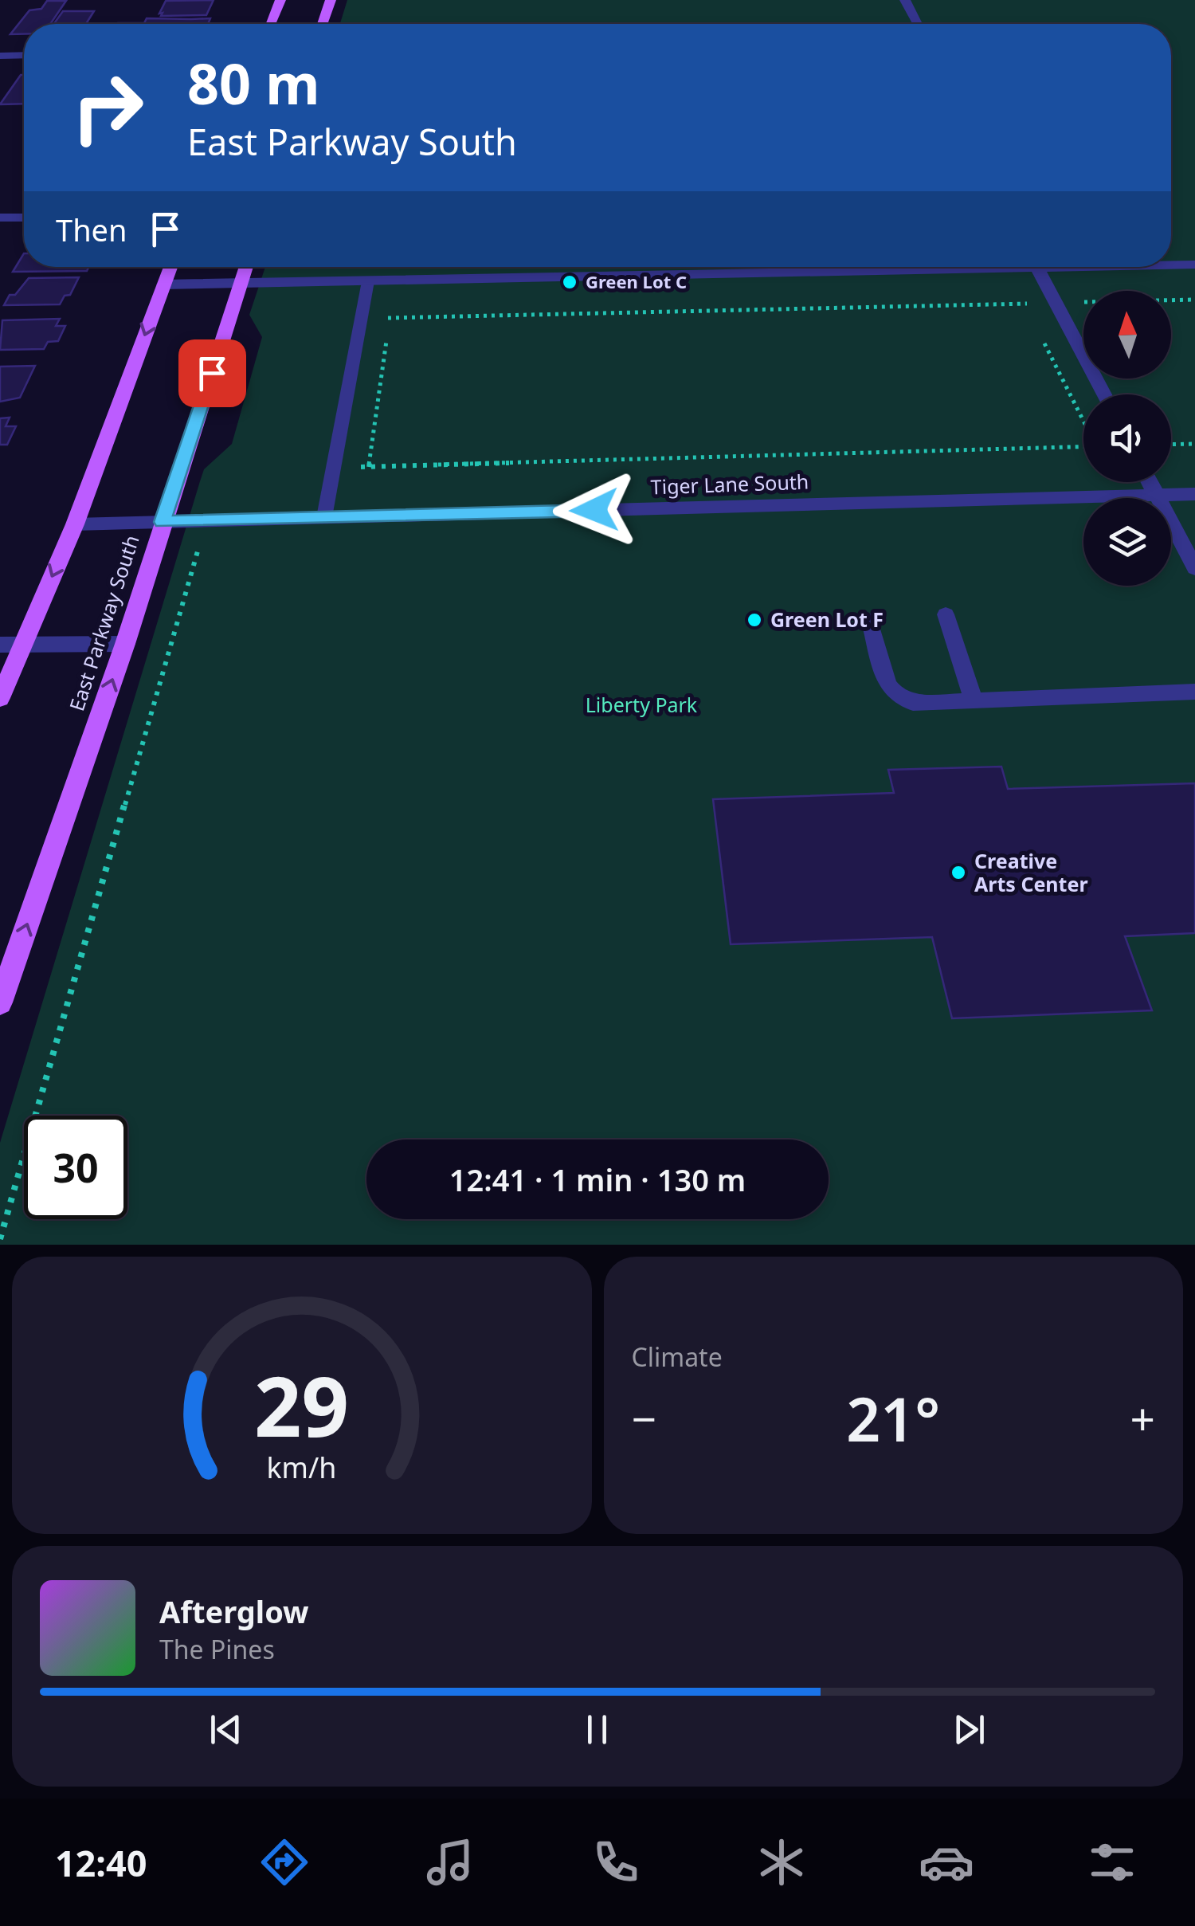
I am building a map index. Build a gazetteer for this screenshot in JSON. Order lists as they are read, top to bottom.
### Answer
{
  "streets": {
    "main road": ["East Parkway South"],
    "street": ["Tiger Lane South"]
  },
  "crossings": [
    ["Tiger Lane South", "East Parkway South"]
  ],
  "one_way": ["East Parkway South"],
  "parks": ["Liberty Park"],
  "places": ["Green Lot C", "Green Lot F", "Creative Arts Center"],
  "north": "top",
  "page": {
    "turn": ["80 m", "East Parkway South"],
    "then": "Then",
    "limit": "30",
    "trip": "12:41 · 1 min · 130 m",
    "tile": "Climate",
    "heat": ["−", "21°", "+"],
    "song": ["Afterglow", "The Pines"],
    "tabs": "12:40",
    "gauge": ["29", "km/h"]
  }
}
